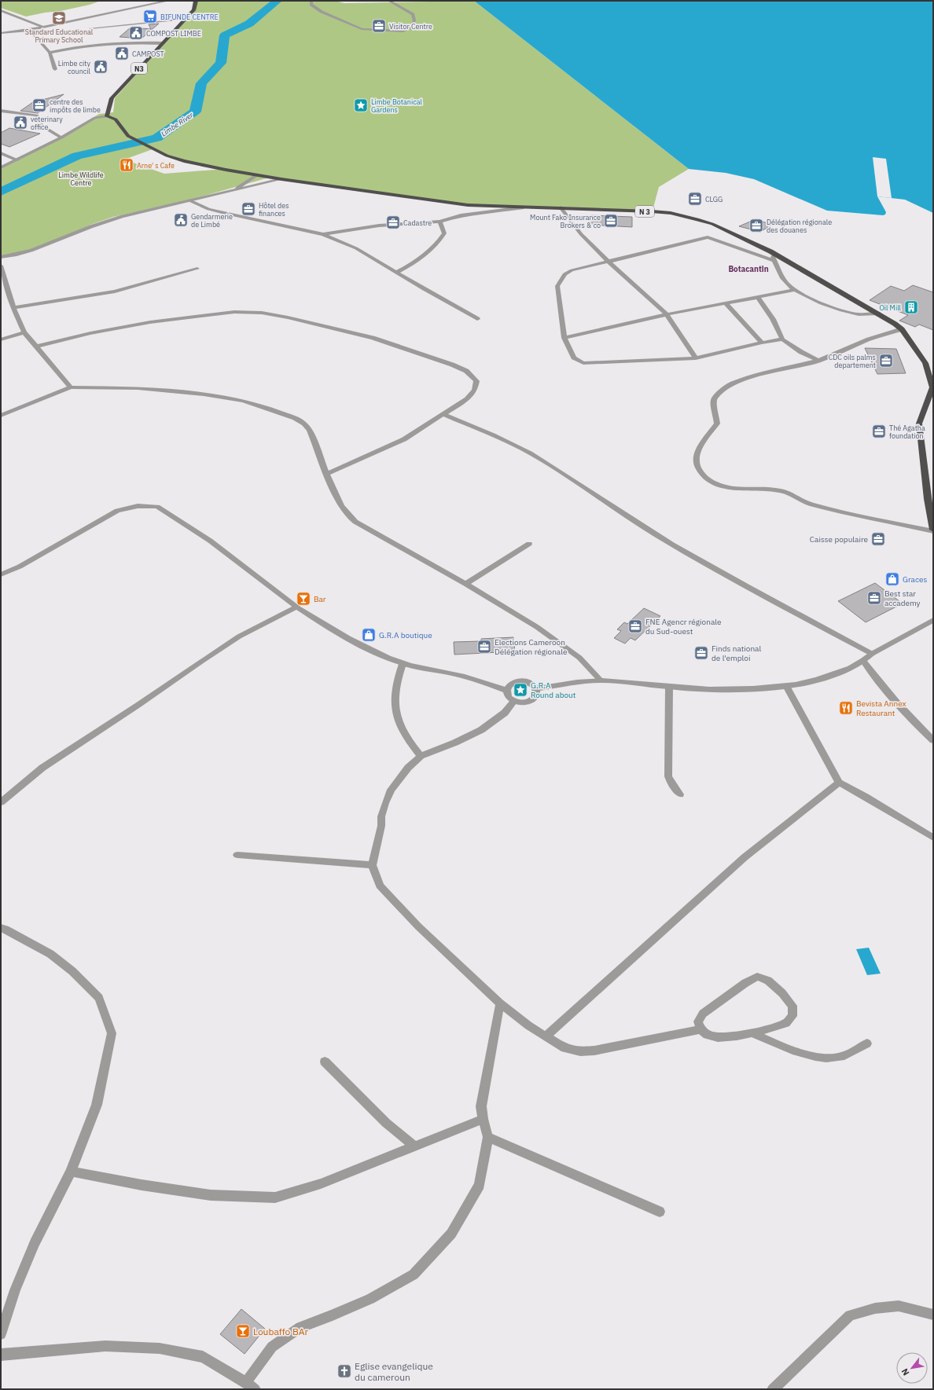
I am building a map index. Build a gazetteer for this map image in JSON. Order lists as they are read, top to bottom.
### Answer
{
  "streets": {
    "highway": ["N3", "N 3"]
  },
  "crossings": [
    ["N3", "N 3"]
  ],
  "districts": ["Botacantin"],
  "water": ["Limbe River"],
  "parks": ["Limbe Wildlife Centre"],
  "places": {
    "supermarket": ["BIFUNDE CENTRE"],
    "school or university": ["Standard Educational Primary School"],
    "office": [
      "Visitor Centre",
      "centre des impôts de limbe",
      "CLGG",
      "Hôtel des finances",
      "Mount Fako Insurance Brokers & co",
      "Cadastre",
      "Délégation régionale des douanes",
      "CDC oils palms departement",
      "Thé Agatha foundation",
      "Caisse populaire",
      "Best star accademy",
      "FNE Agencr régionale du Sud-ouest",
      "Elections Cameroon Délégation régionale",
      "Finds national de l'emploi"
    ],
    "public building": [
      "COMPOST LIMBE",
      "CAMPOST",
      "Limbe city council",
      "veterinary office",
      "Gendarmerie de Limbé"
    ],
    "place": ["Limbe Botanical Gardens", "G.R.A Round about"],
    "restaurant": ["Arne' s Cafe", "Bevista Annex Restaurant"],
    "building": ["Oil Mill"],
    "shop": ["Graces", "G.R.A boutique"],
    "bar": ["Bar", "Loubaffo BAr"],
    "church": ["Eglise evangelique du cameroun"]
  },
  "north": "bottom left"
}
